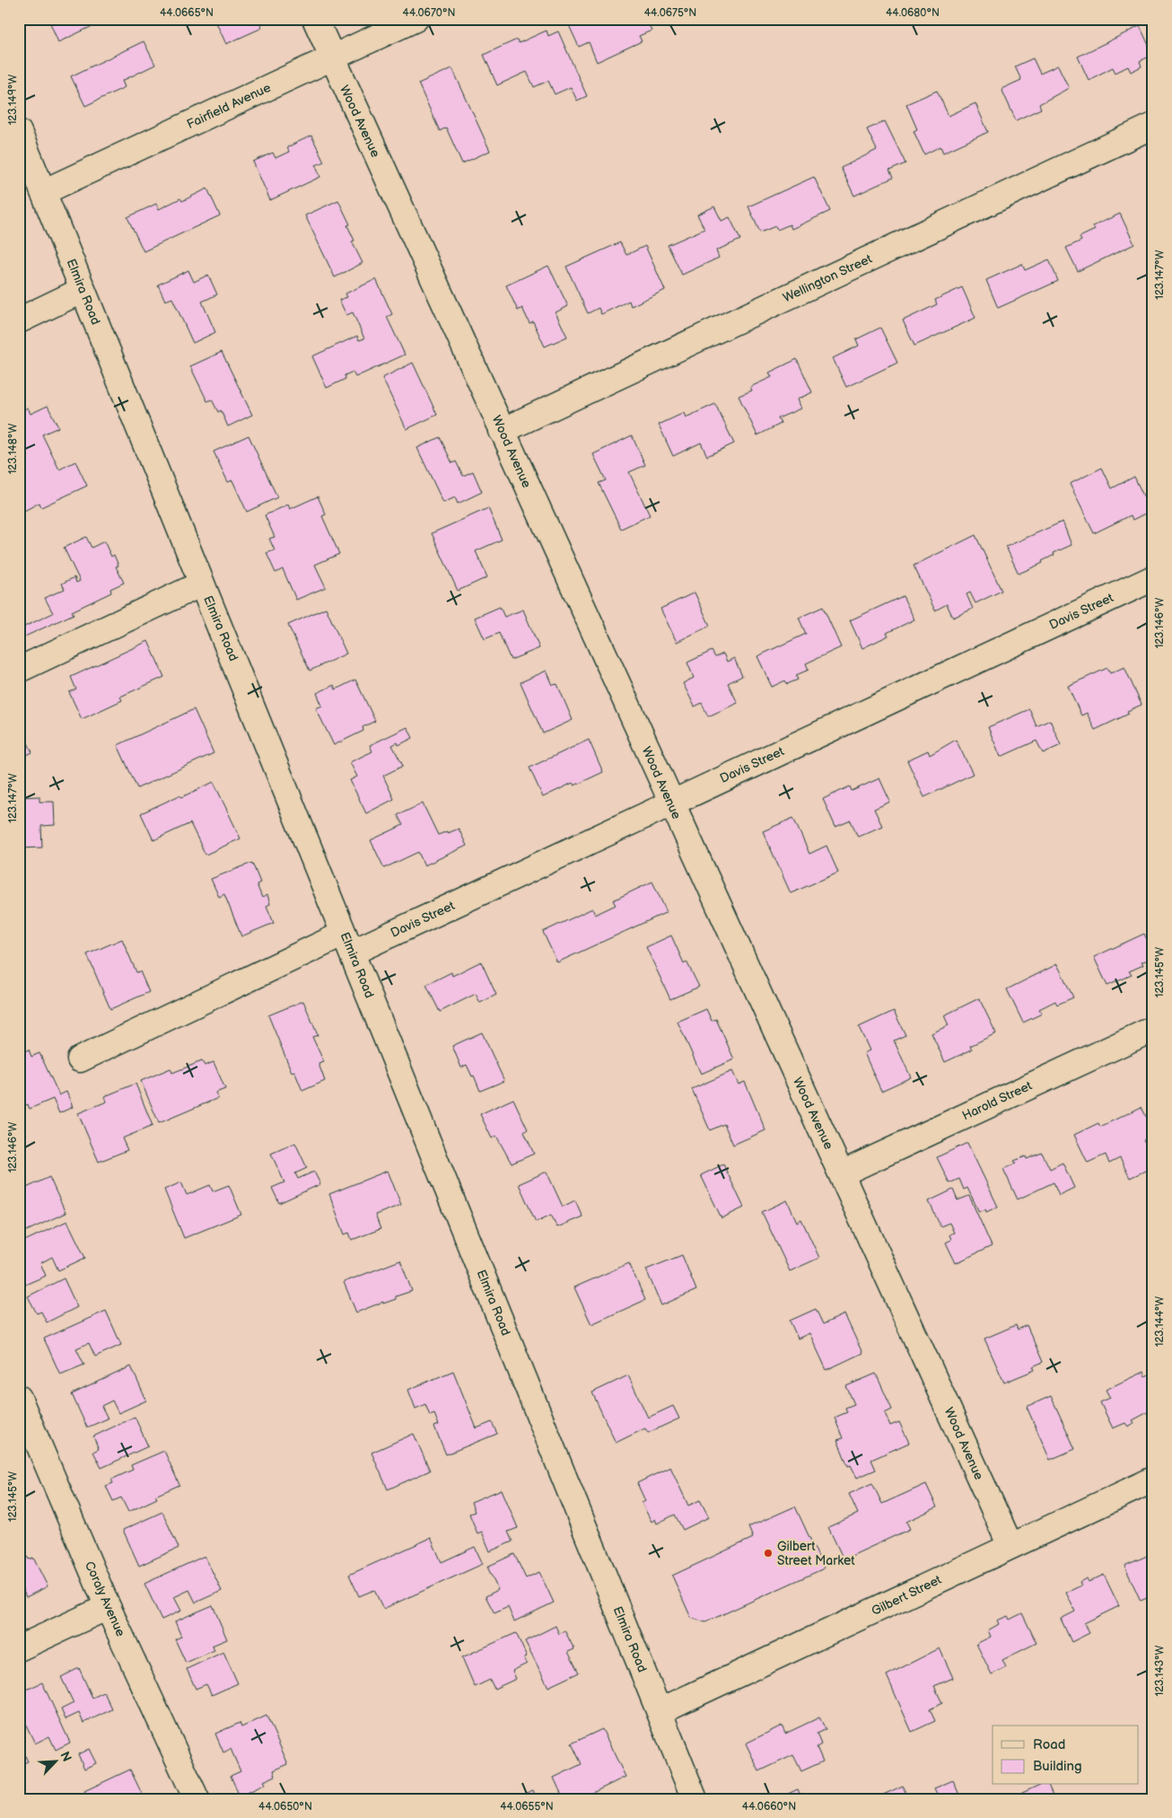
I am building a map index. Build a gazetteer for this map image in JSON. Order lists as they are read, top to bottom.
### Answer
{
  "streets": {
    "street": [
      "Fairfield Avenue",
      "Wood Avenue",
      "Wellington Street",
      "Elmira Road",
      "Davis Street",
      "Harold Street",
      "Gilbert Street",
      "Coraly Avenue"
    ]
  },
  "crossings": [
    ["Fairfield Avenue", "Wood Avenue"],
    ["Fairfield Avenue", "Elmira Road"],
    ["Wood Avenue", "Wellington Street"],
    ["Wood Avenue", "Davis Street"],
    ["Wood Avenue", "Harold Street"],
    ["Wood Avenue", "Gilbert Street"],
    ["Elmira Road", "Davis Street"],
    ["Elmira Road", "Gilbert Street"]
  ],
  "places": ["Gilbert Street Market"],
  "legend": ["Road", "Building"],
  "north": "top right",
  "coordinates": [
    "44.0665°N",
    "44.0670°N",
    "44.0675°N",
    "44.0680°N",
    "123.149°W",
    "123.147°W",
    "123.148°W",
    "123.146°W",
    "123.145°W",
    "123.144°W",
    "123.143°W",
    "44.0650°N",
    "44.0655°N",
    "44.0660°N"
  ]
}
